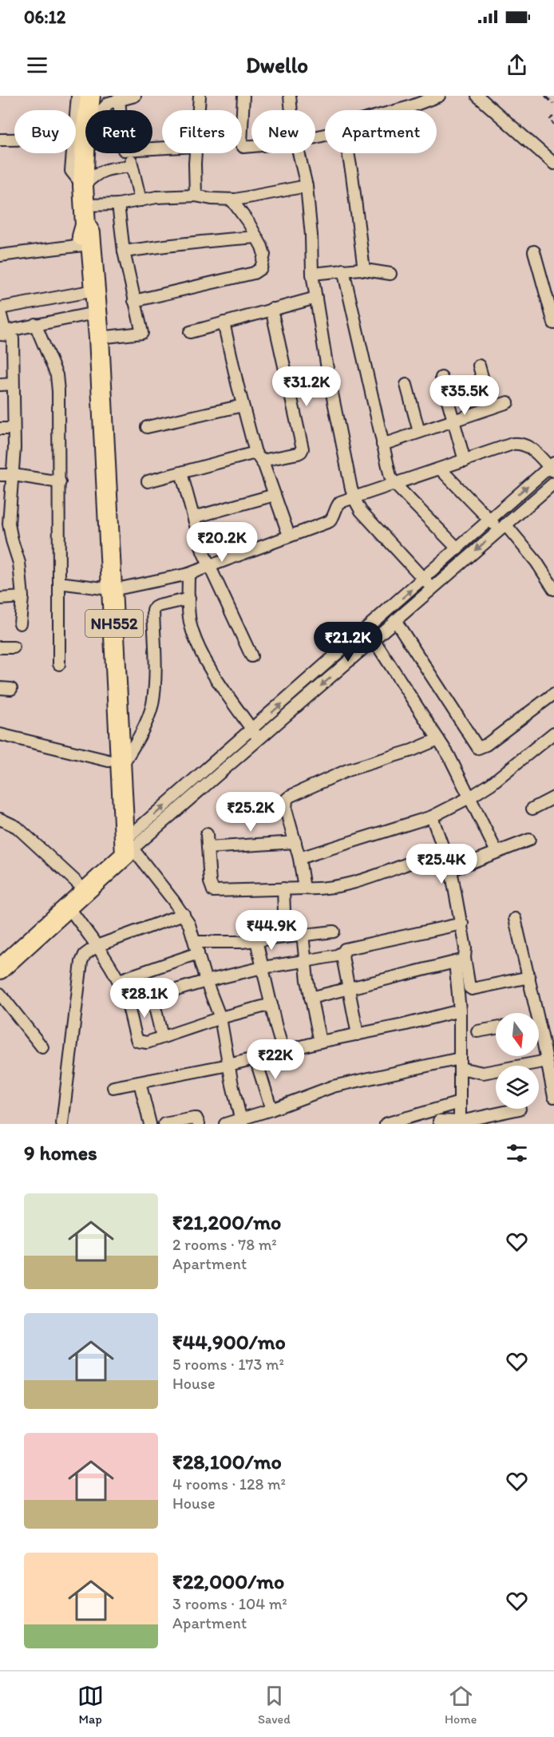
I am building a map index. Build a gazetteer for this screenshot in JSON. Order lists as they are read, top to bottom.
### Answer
{
  "streets": {
    "highway": ["NH552"]
  },
  "north": "bottom",
  "page": {
    "status": "06:12",
    "header": "Dwello",
    "chip": [
      "Buy",
      "Rent",
      "Filters",
      "New",
      "Apartment"
    ],
    "price": [
      "₹31.2K",
      "₹35.5K",
      "₹20.2K",
      "₹21.2K",
      "₹25.2K",
      "₹25.4K",
      "₹44.9K",
      "₹28.1K",
      "₹22K"
    ],
    "heading": "9 homes",
    "list": [
      {
        "name": "₹21,200/mo",
        "note": "2 rooms · 78 m² · Apartment"
      },
      {
        "name": "₹44,900/mo",
        "note": "5 rooms · 173 m² · House"
      },
      {
        "name": "₹28,100/mo",
        "note": "4 rooms · 128 m² · House"
      },
      {
        "name": "₹22,000/mo",
        "note": "3 rooms · 104 m² · Apartment"
      }
    ],
    "tabs": ["Map", "Saved", "Home"]
  }
}
